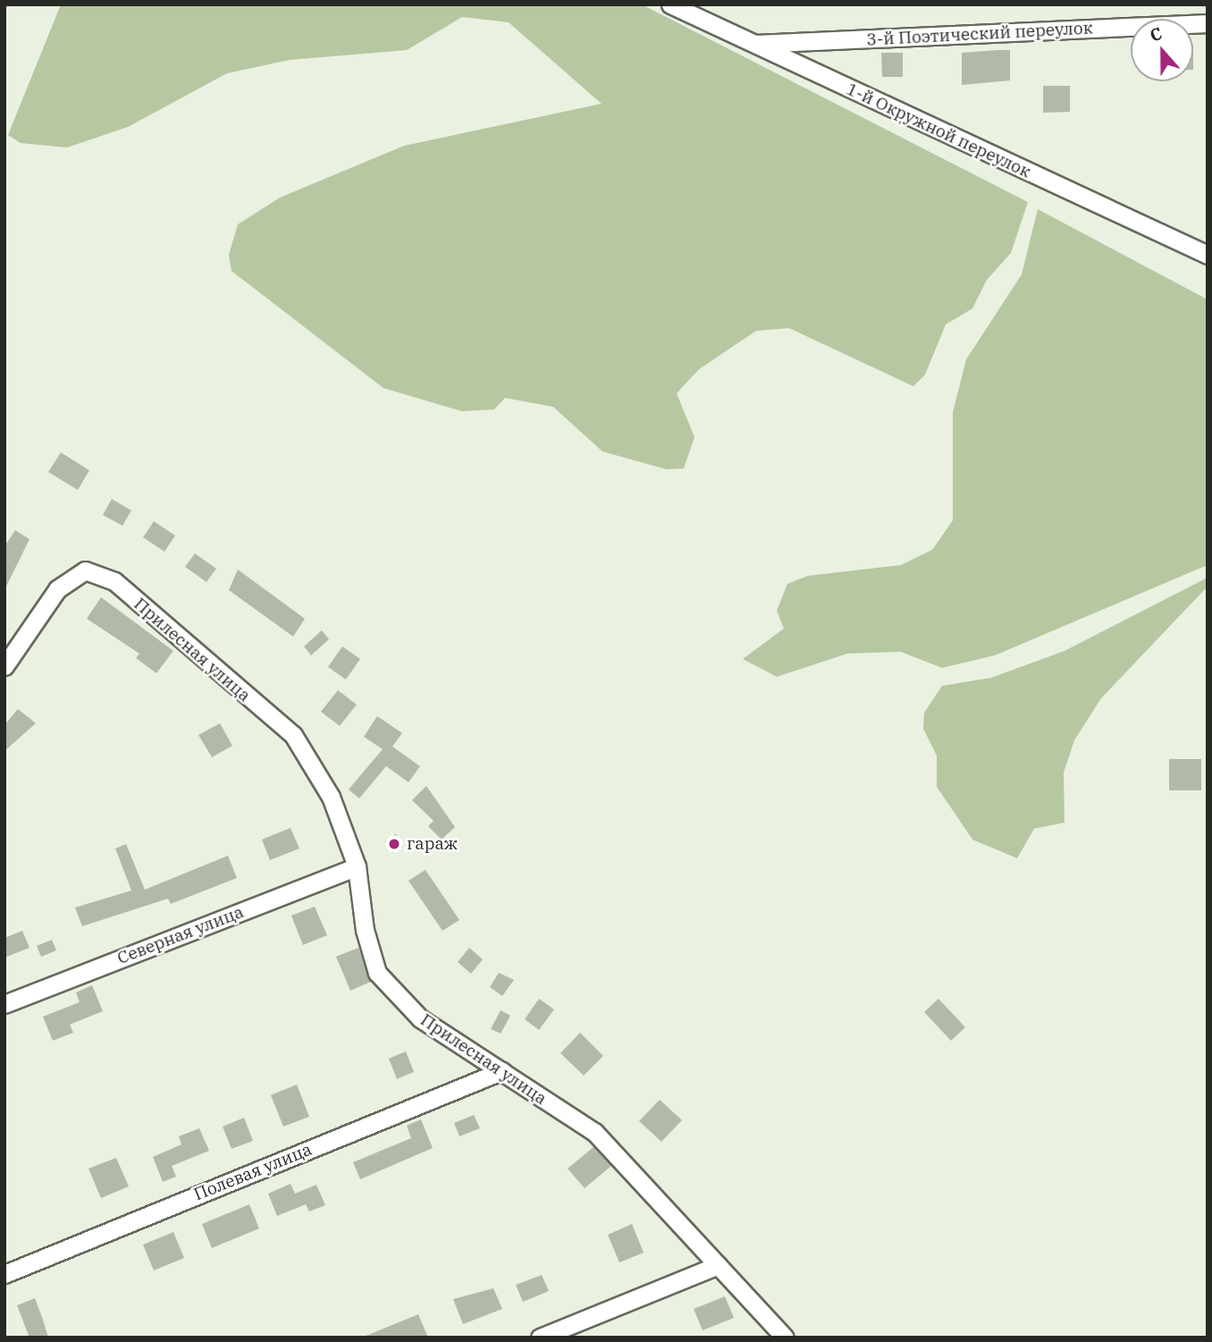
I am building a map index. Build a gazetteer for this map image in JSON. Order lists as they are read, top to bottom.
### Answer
{
  "streets": {
    "street": [
      "3-й Поэтический переулок",
      "1-й Окружной переулок",
      "Прилесная улица",
      "Северная улица",
      "Полевая улица"
    ]
  },
  "crossings": [
    ["3-й Поэтический переулок", "1-й Окружной переулок"],
    ["Прилесная улица", "Северная улица"],
    ["Прилесная улица", "Полевая улица"]
  ],
  "places": ["гараж"],
  "north": "top"
}
